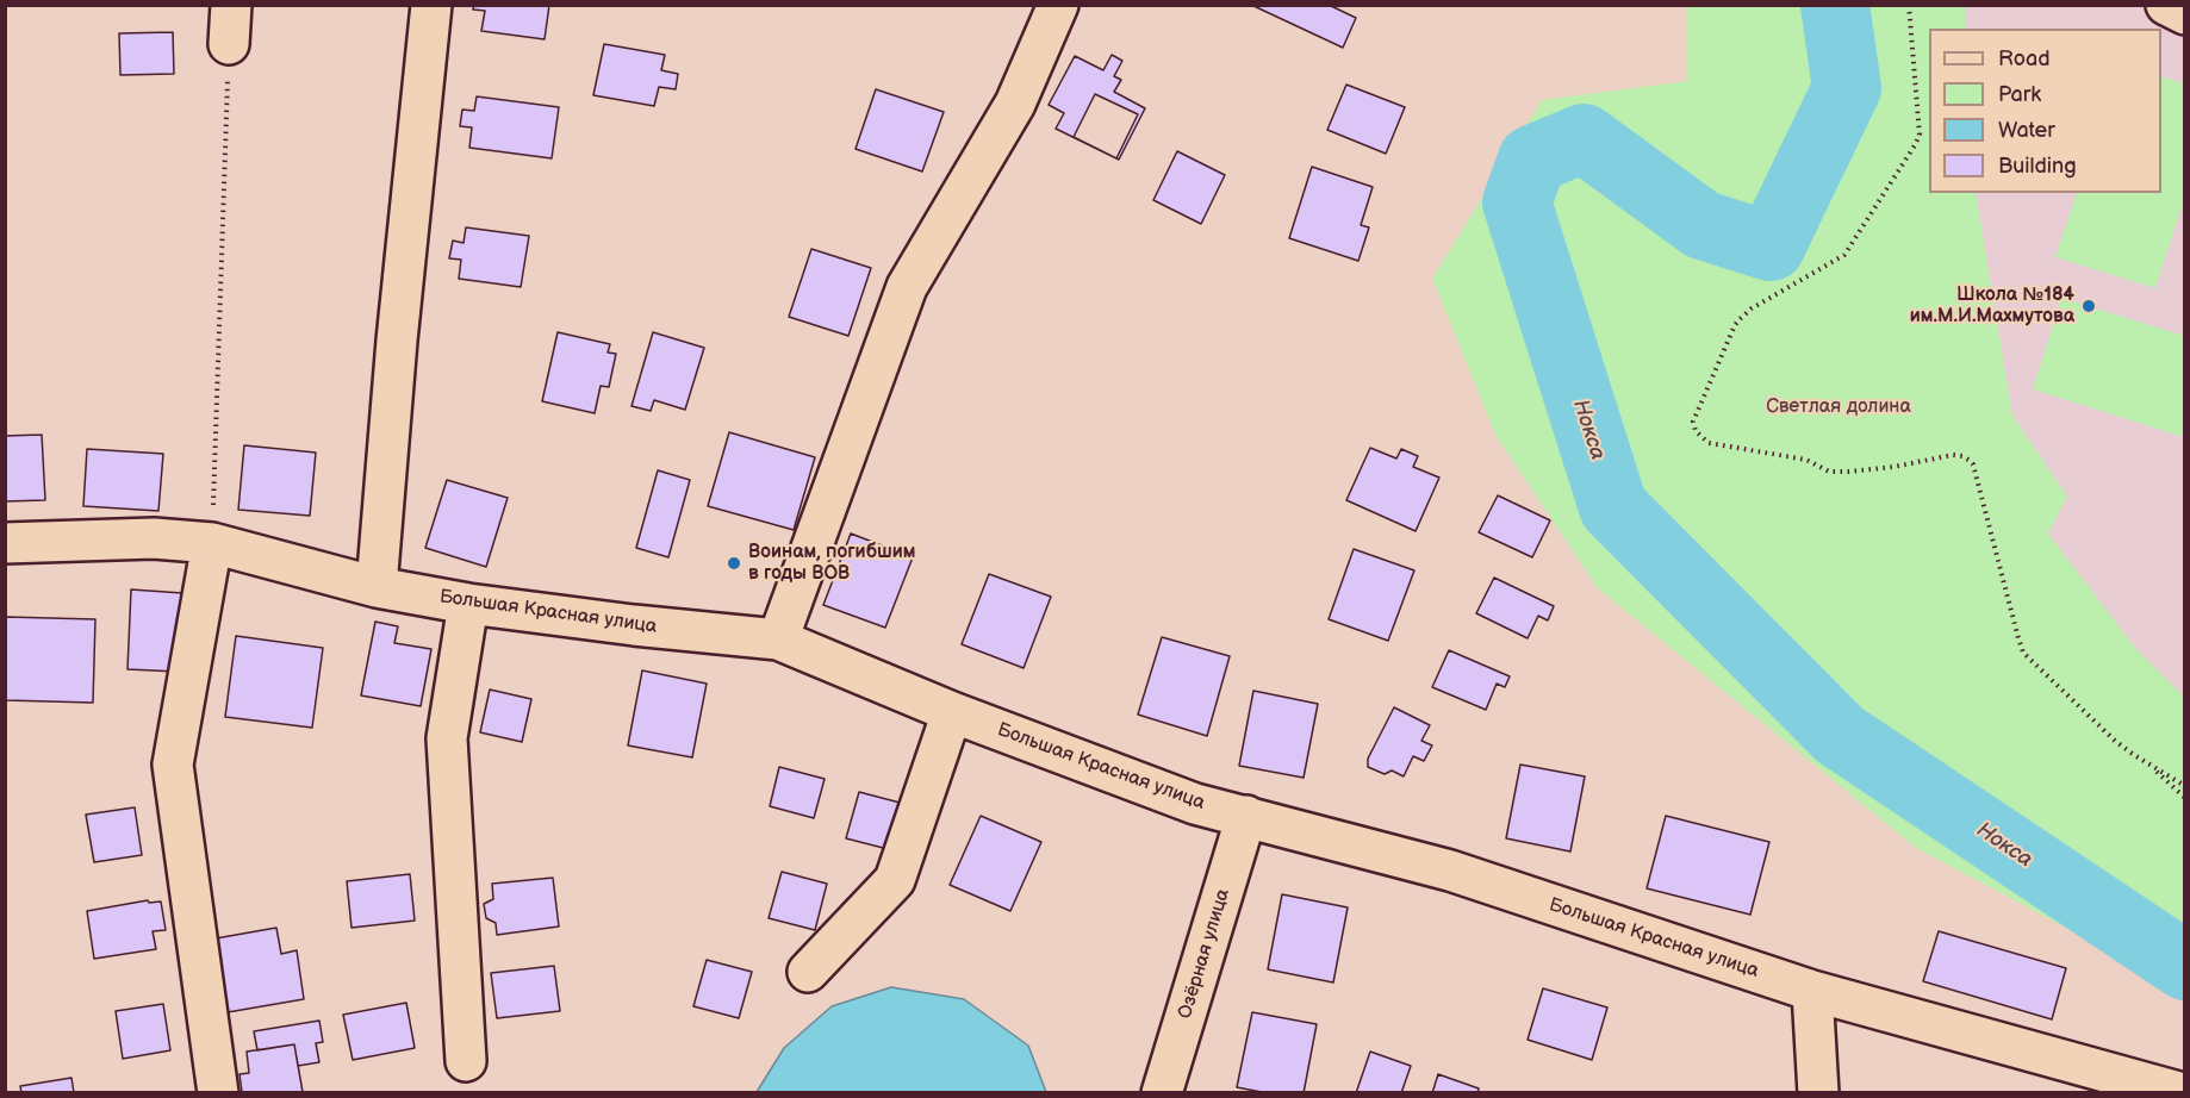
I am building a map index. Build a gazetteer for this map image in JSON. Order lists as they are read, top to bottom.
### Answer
{
  "streets": {
    "street": ["Большая Красная улица", "Озёрная улица"]
  },
  "crossings": [
    ["Большая Красная улица", "Озёрная улица"]
  ],
  "water": ["Нокса"],
  "parks": ["Светлая долина"],
  "places": ["Школа №184 им.М.И.Махмутова", "Воинам, погибшим в годы ВОВ"],
  "legend": [
    "Road",
    "Park",
    "Water",
    "Building"
  ]
}
